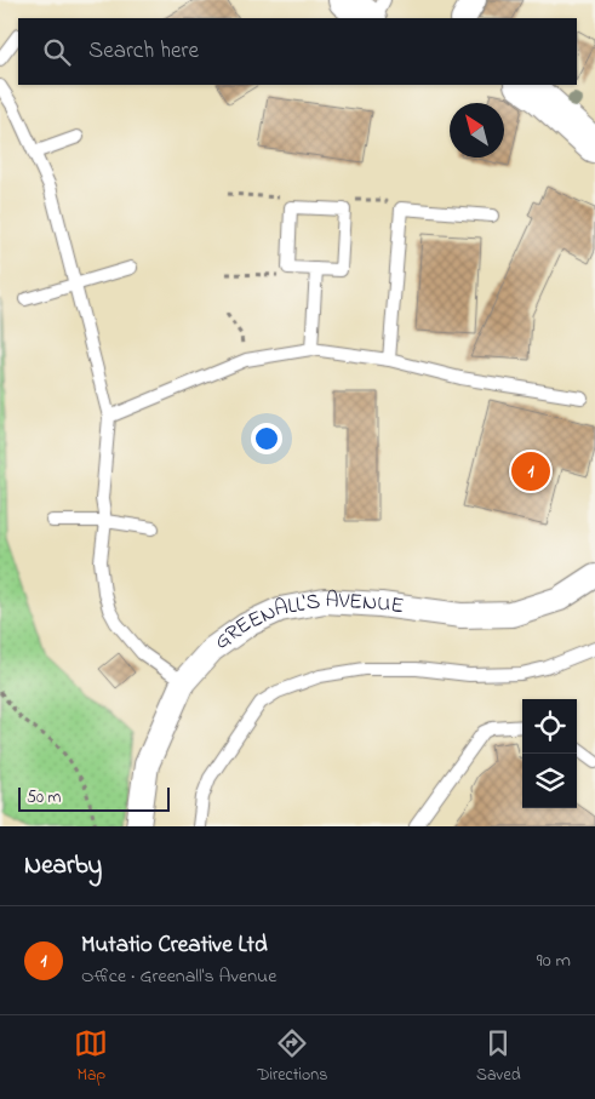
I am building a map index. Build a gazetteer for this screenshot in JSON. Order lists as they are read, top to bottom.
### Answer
{
  "streets": {
    "street": ["GREENALL'S AVENUE"]
  },
  "scale_bar": "50 m",
  "north": "top left",
  "page": {
    "search": "Search here",
    "pins": "1",
    "scale": "50 m",
    "heading": "Nearby",
    "list": [
      {
        "mark": "1",
        "name": "Mutatio Creative Ltd",
        "note": "Office · Greenall's Avenue",
        "value": "90 m"
      }
    ],
    "nav": ["Map", "Directions", "Saved"]
  }
}
